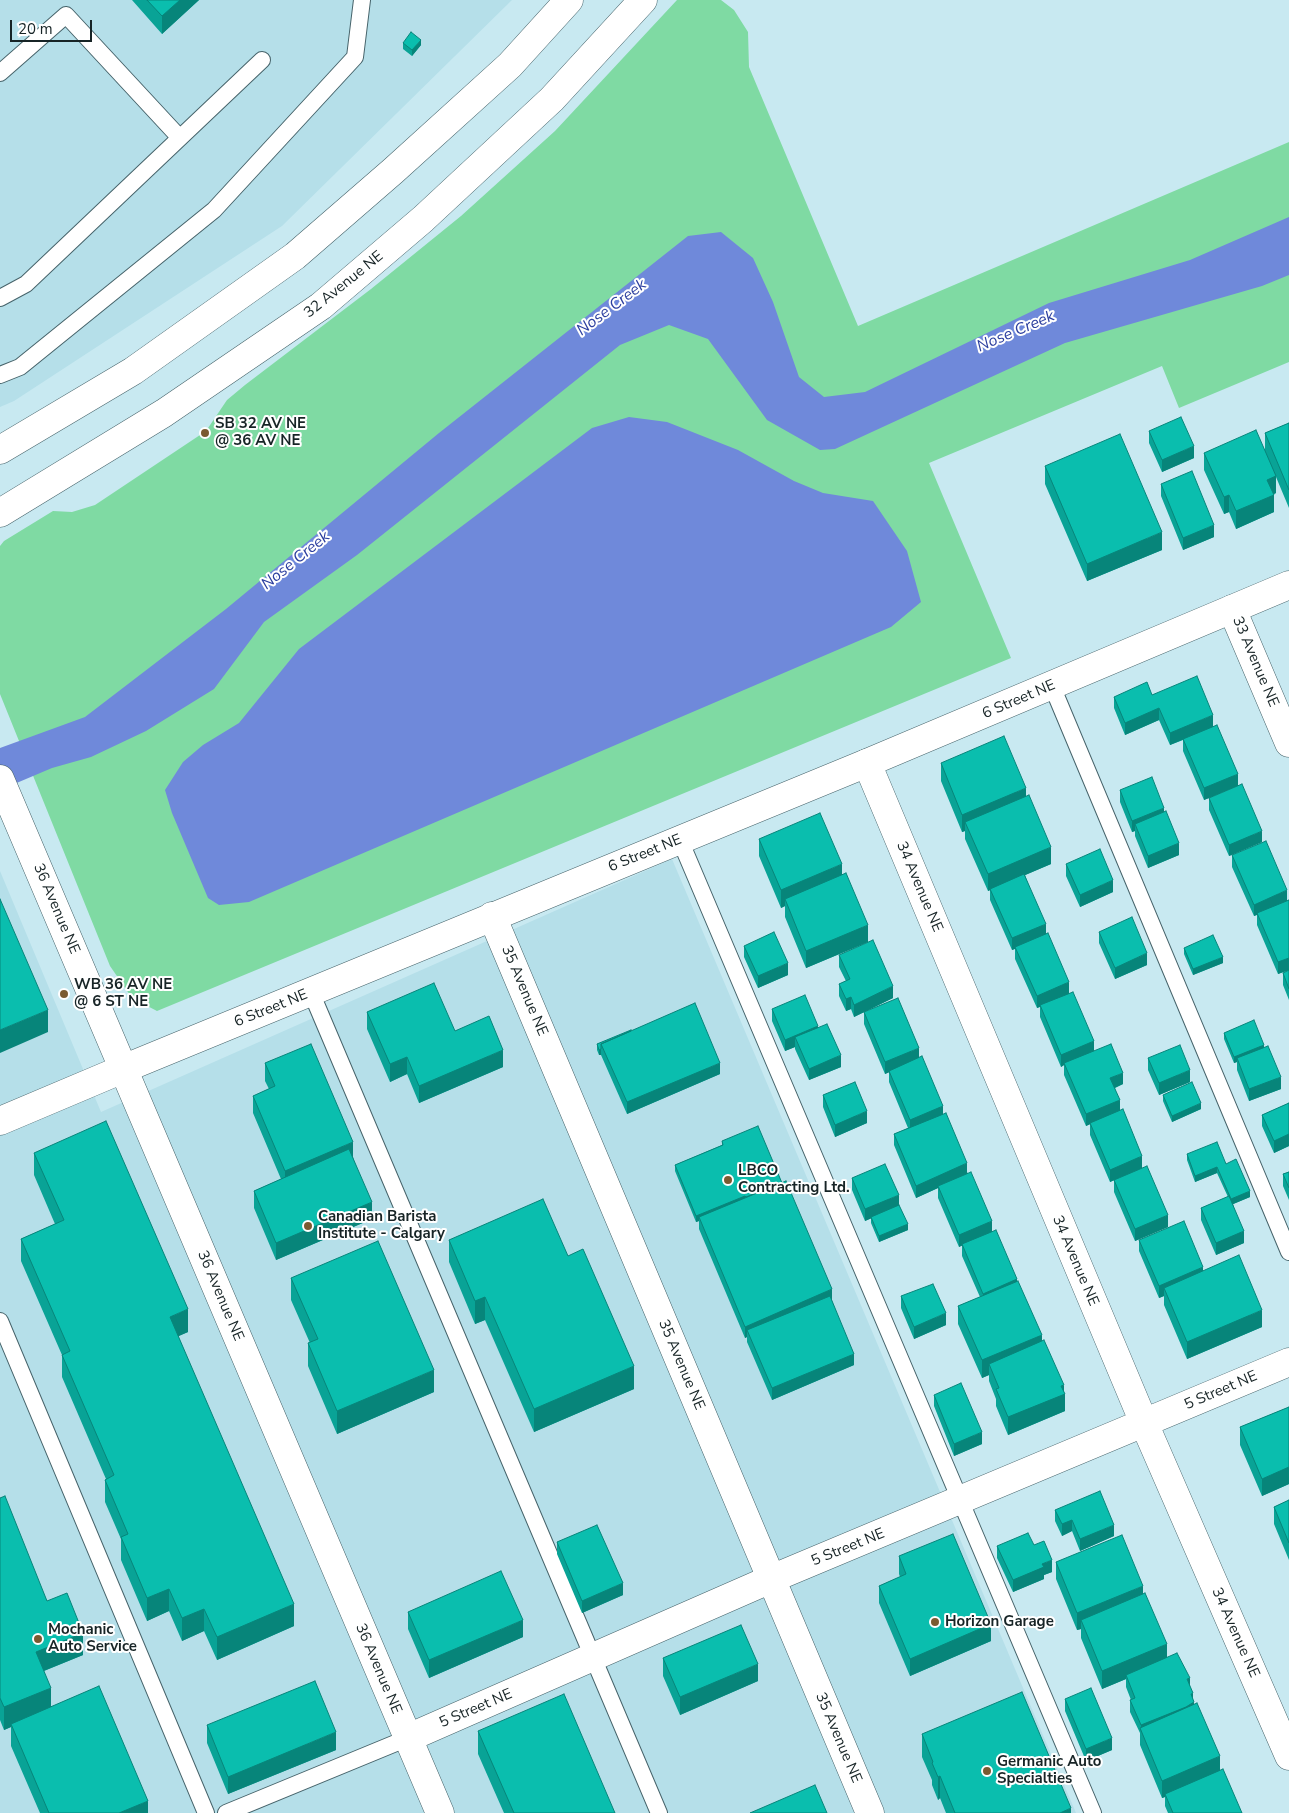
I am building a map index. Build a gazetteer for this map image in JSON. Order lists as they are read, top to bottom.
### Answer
{
  "streets": {
    "street": [
      "32 Avenue NE",
      "33 Avenue NE",
      "6 Street NE",
      "34 Avenue NE",
      "36 Avenue NE",
      "35 Avenue NE",
      "5 Street NE"
    ]
  },
  "crossings": [
    ["33 Avenue NE", "6 Street NE"],
    ["6 Street NE", "34 Avenue NE"],
    ["6 Street NE", "36 Avenue NE"],
    ["6 Street NE", "35 Avenue NE"],
    ["34 Avenue NE", "5 Street NE"],
    ["36 Avenue NE", "5 Street NE"],
    ["35 Avenue NE", "5 Street NE"]
  ],
  "water": ["Nose Creek"],
  "places": [
    "SB 32 AV NE @ 36 AV NE",
    "WB 36 AV NE @ 6 ST NE",
    "LBCO Contracting Ltd.",
    "Canadian Barista Institute - Calgary",
    "Horizon Garage",
    "Mochanic Auto Service",
    "Germanic Auto Specialties"
  ],
  "scale_bar": "20 m"
}
